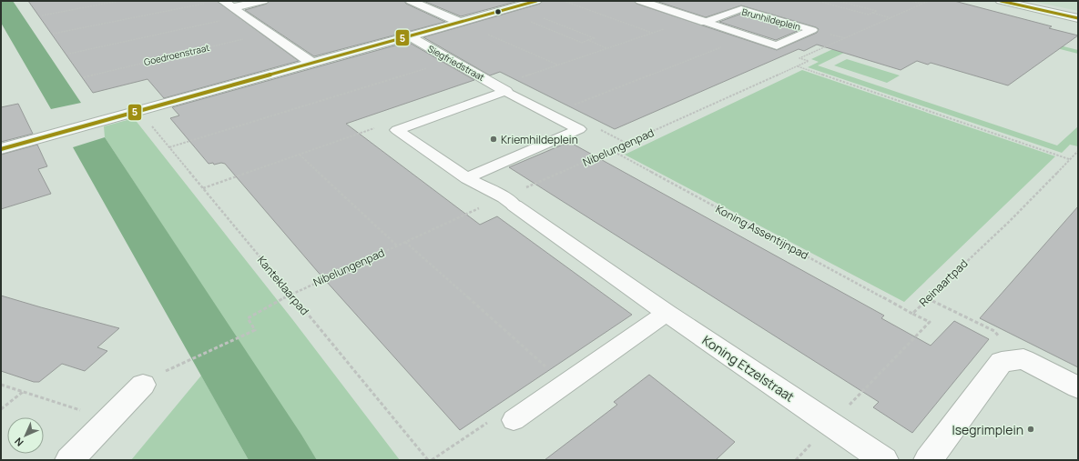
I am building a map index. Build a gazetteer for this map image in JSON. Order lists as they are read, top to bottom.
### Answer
{
  "streets": {
    "street": ["Siegfriedstraat", "Koning Etzelstraat"],
    "lane": ["Brunhildeplein"],
    "path": [
      "Goedroenstraat",
      "Nibelungenpad",
      "Koning Assentijnpad",
      "Reinaartpad",
      "Kanteklaarpad"
    ]
  },
  "crossings": [
    ["Nibelungenpad", "Koning Assentijnpad"],
    ["Nibelungenpad", "Kanteklaarpad"],
    ["Nibelungenpad", "Koning Etzelstraat"],
    ["Koning Assentijnpad", "Reinaartpad"],
    ["Reinaartpad", "Koning Etzelstraat"]
  ],
  "places": ["Kriemhildeplein", "Isegrimplein"],
  "lines": ["transit line 5"],
  "north": "bottom left"
}
